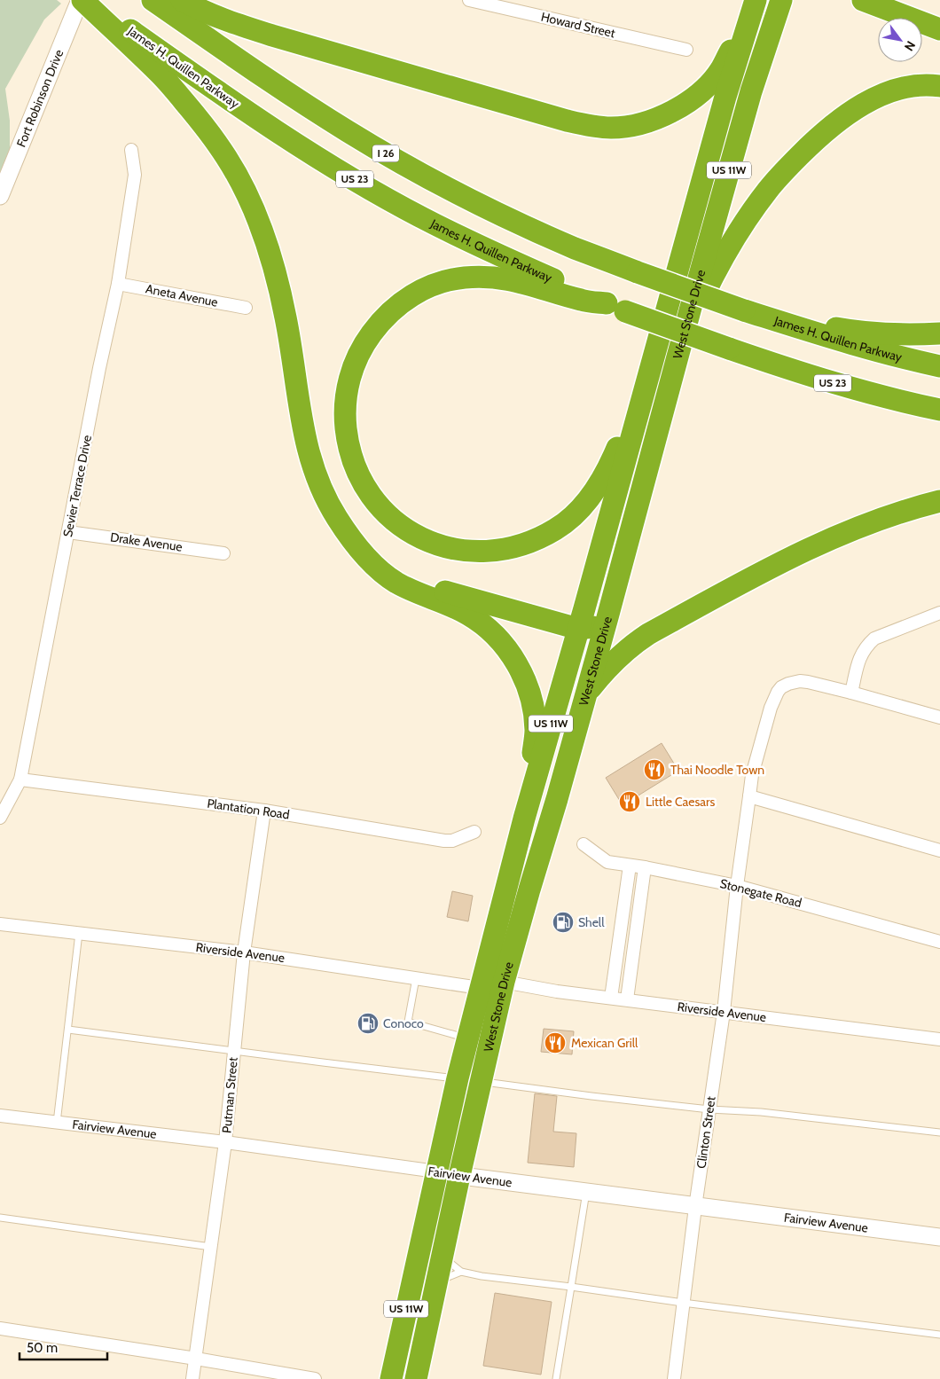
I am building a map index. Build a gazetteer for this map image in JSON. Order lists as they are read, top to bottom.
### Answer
{
  "streets": {
    "highway": [
      "James H. Quillen Parkway",
      "I 26",
      "US 11W",
      "US 23",
      "West Stone Drive"
    ],
    "street": [
      "Howard Street",
      "Fort Robinson Drive",
      "Aneta Avenue",
      "Sevier Terrace Drive",
      "Drake Avenue",
      "Plantation Road",
      "Stonegate Road",
      "Riverside Avenue",
      "Putman Street",
      "Fairview Avenue",
      "Clinton Street"
    ]
  },
  "crossings": [
    ["Aneta Avenue", "Sevier Terrace Drive"],
    ["West Stone Drive", "Riverside Avenue"],
    ["West Stone Drive", "Fairview Avenue"],
    ["Sevier Terrace Drive", "Drake Avenue"],
    ["Sevier Terrace Drive", "Plantation Road"],
    ["Plantation Road", "Putman Street"],
    ["Stonegate Road", "Clinton Street"],
    ["Riverside Avenue", "Putman Street"],
    ["Riverside Avenue", "Clinton Street"],
    ["Putman Street", "Fairview Avenue"],
    ["Fairview Avenue", "Clinton Street"]
  ],
  "places": {
    "restaurant": ["Thai Noodle Town", "Little Caesars", "Mexican Grill"],
    "fuel station": ["Shell", "Conoco"]
  },
  "scale_bar": "50 m",
  "north": "bottom right"
}
